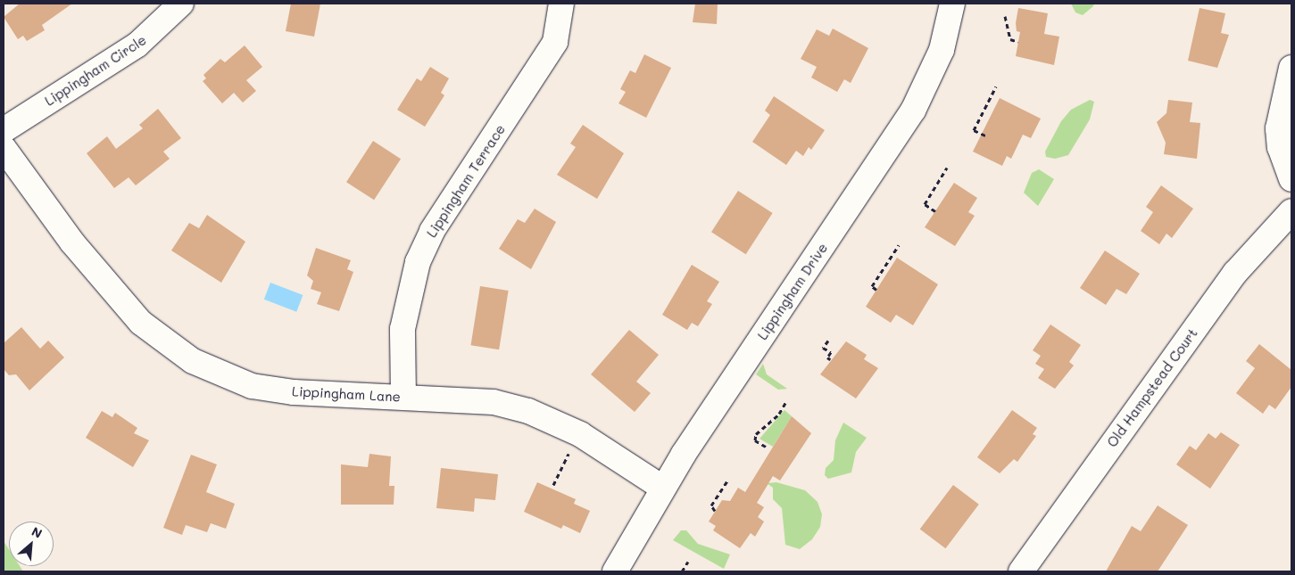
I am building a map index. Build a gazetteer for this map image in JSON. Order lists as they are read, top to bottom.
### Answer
{
  "streets": {
    "street": [
      "Lippingham Circle",
      "Lippingham Terrace",
      "Lippingham Drive",
      "Old Hampstead Court",
      "Lippingham Lane"
    ]
  },
  "crossings": [
    ["Lippingham Terrace", "Lippingham Lane"],
    ["Lippingham Drive", "Lippingham Lane"]
  ],
  "north": "top right"
}
